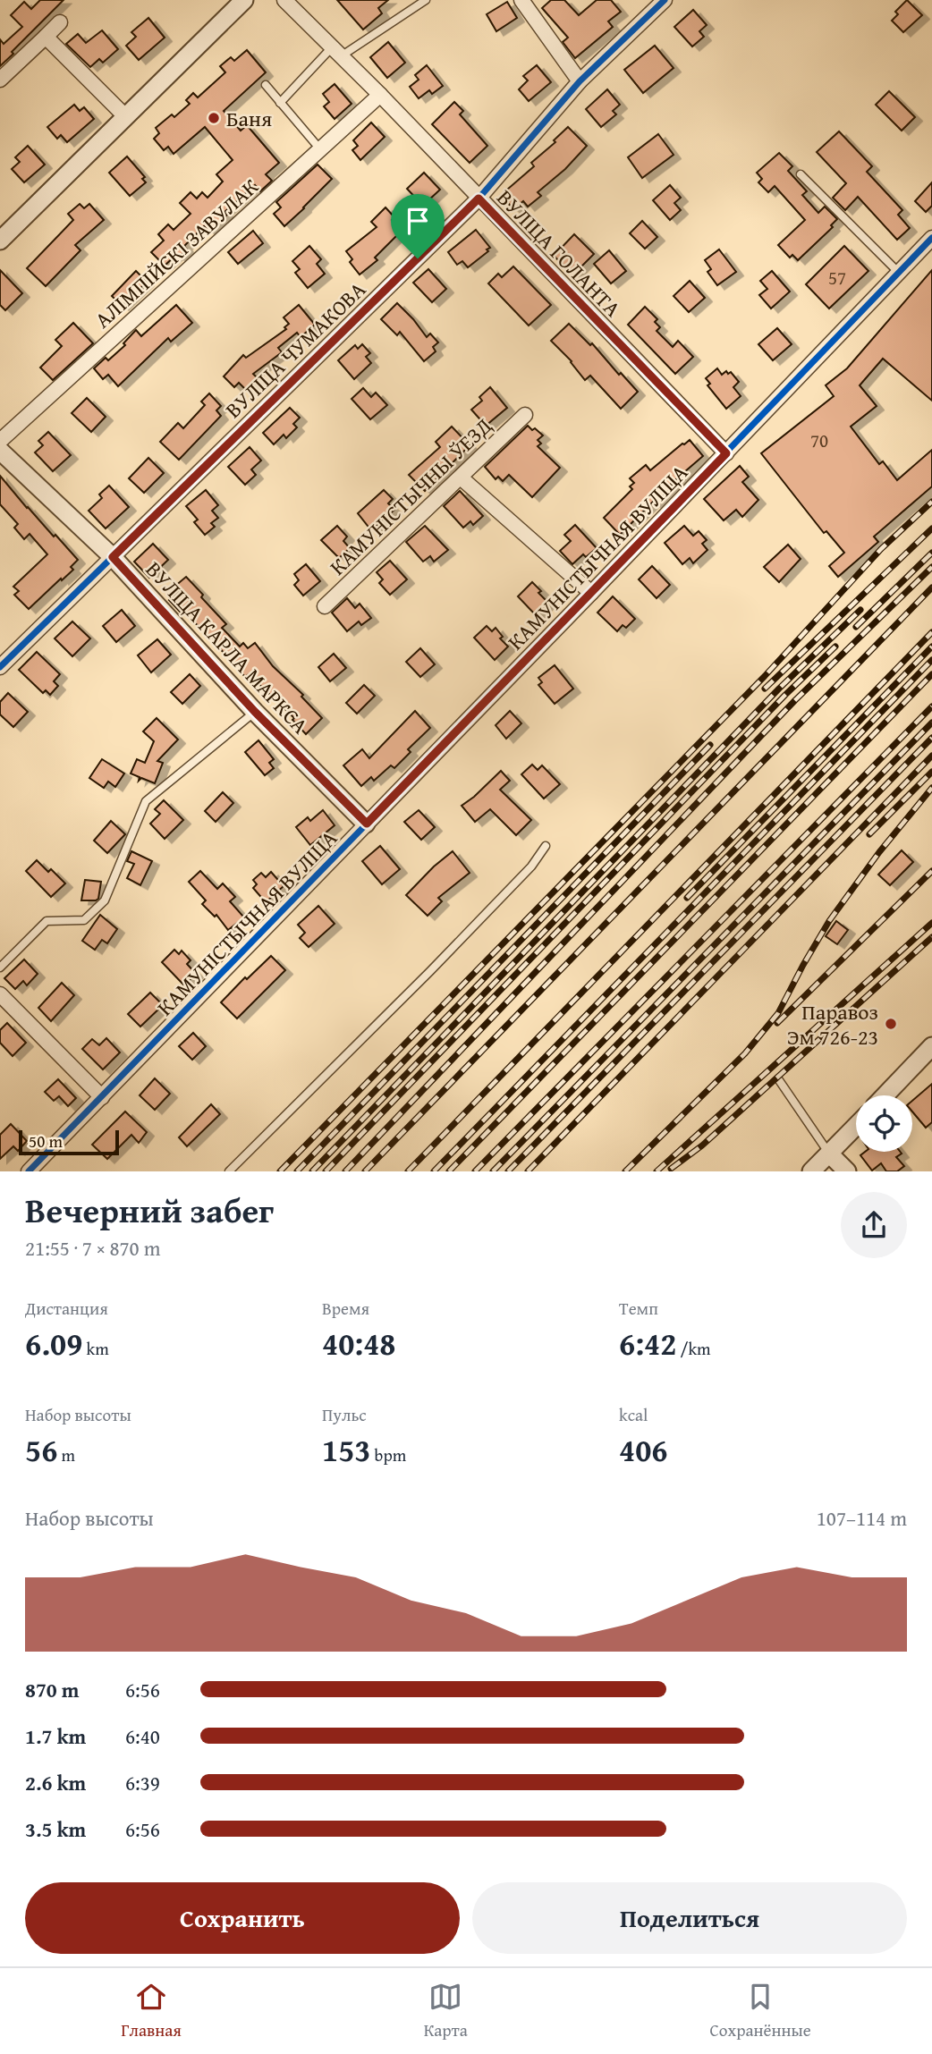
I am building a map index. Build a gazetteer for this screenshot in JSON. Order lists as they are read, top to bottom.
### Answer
{
  "streets": {
    "street": [
      "АЛІМПІЙСКІ ЗАВУЛАК",
      "ВУЛІЦА ГОЛАНТА",
      "ВУЛІЦА ЧУМАКОВА",
      "КАМУНІСТЫЧНЫ ЎЕЗД",
      "КАМУНІСТЫЧНАЯ ВУЛІЦА",
      "ВУЛІЦА КАРЛА МАРКСА"
    ]
  },
  "crossings": [
    ["АЛІМПІЙСКІ ЗАВУЛАК", "ВУЛІЦА ГОЛАНТА"],
    ["ВУЛІЦА ГОЛАНТА", "ВУЛІЦА ЧУМАКОВА"],
    ["ВУЛІЦА ГОЛАНТА", "КАМУНІСТЫЧНАЯ ВУЛІЦА"],
    ["ВУЛІЦА ЧУМАКОВА", "ВУЛІЦА КАРЛА МАРКСА"],
    ["КАМУНІСТЫЧНАЯ ВУЛІЦА", "ВУЛІЦА КАРЛА МАРКСА"]
  ],
  "places": ["Баня", "Паравоз Эм 726-23"],
  "house_numbers": ["57", "70"],
  "scale_bar": "50 m",
  "page": {
    "scale": "50 m",
    "heading": ["Вечерний забег", "21:55 · 7 × 870 m"],
    "stats": [
      ["Дистанция", "6.09 km"],
      ["Время", "40:48"],
      ["Темп", "6:42 /km"],
      ["Набор высоты", "56 m"],
      ["Пульс", "153 bpm"],
      ["kcal", "406"]
    ],
    "chart": ["Набор высоты", "107–114 m"],
    "list": [
      {
        "name": "870 m",
        "note": "6:56"
      },
      {
        "name": "1.7 km",
        "note": "6:40"
      },
      {
        "name": "2.6 km",
        "note": "6:39"
      },
      {
        "name": "3.5 km",
        "note": "6:56"
      }
    ],
    "buttons": ["Сохранить", "Поделиться"],
    "tabs": ["Главная", "Карта", "Сохранённые"]
  }
}
